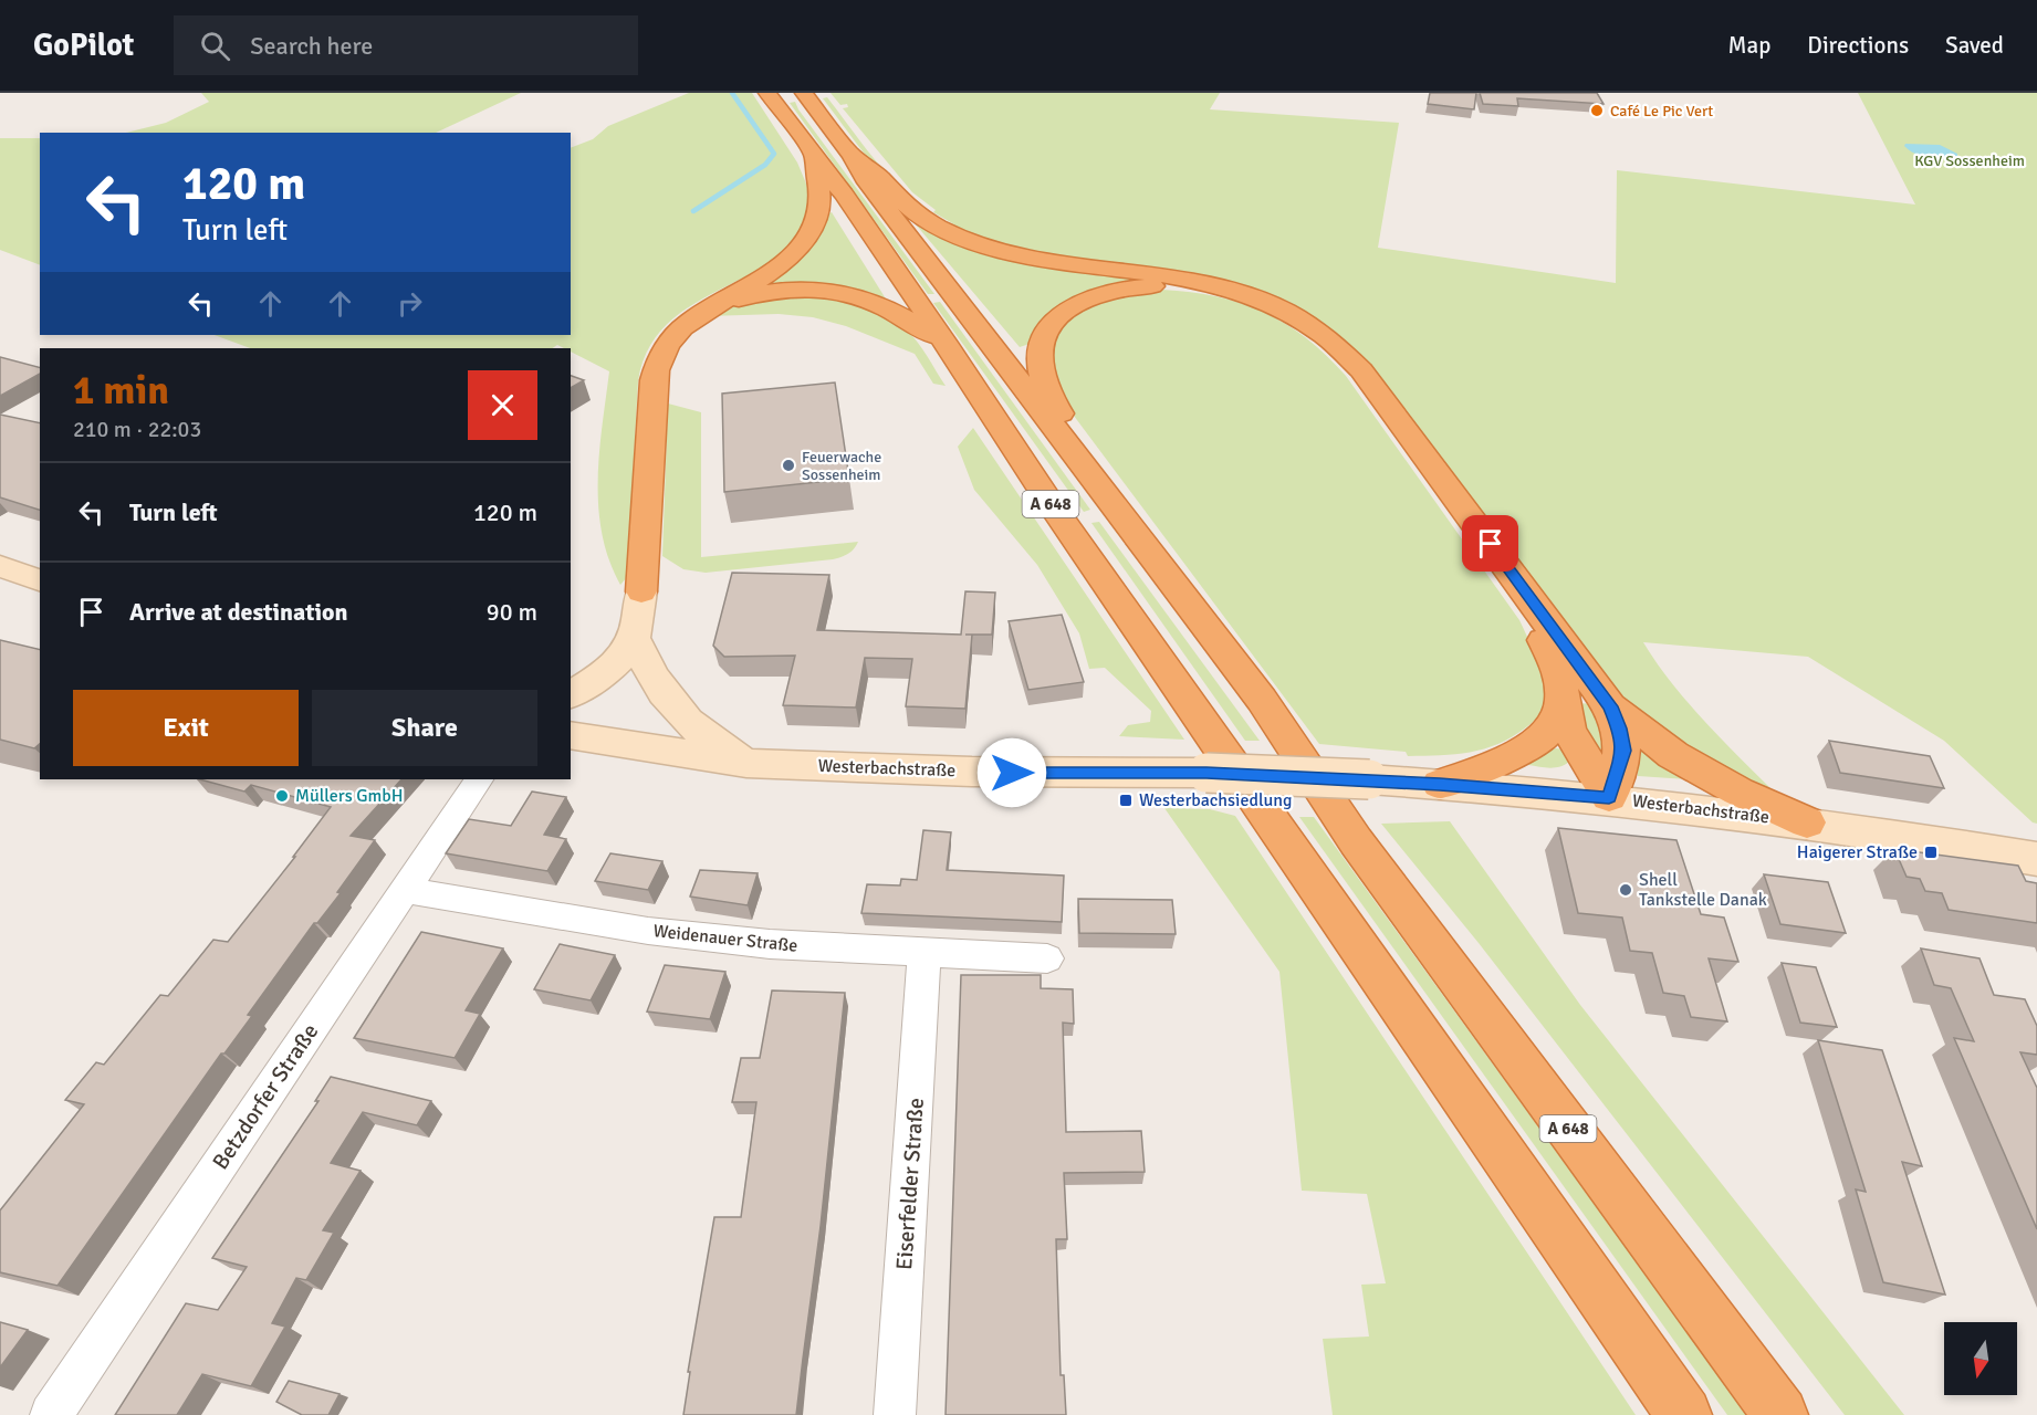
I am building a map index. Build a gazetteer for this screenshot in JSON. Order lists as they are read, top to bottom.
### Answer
{
  "streets": {
    "highway": ["A 648"],
    "main road": ["Westerbachstraße"],
    "street": ["Weidenauer Straße", "Betzdorfer Straße", "Eiserfelder Straße"]
  },
  "crossings": [
    ["Weidenauer Straße", "Betzdorfer Straße"],
    ["Weidenauer Straße", "Eiserfelder Straße"]
  ],
  "parks": ["KGV Sossenheim"],
  "places": {
    "other": [
      "Café Le Pic Vert",
      "Feuerwache Sossenheim",
      "Müllers GmbH",
      "Shell Tankstelle Danak"
    ],
    "transit": ["Westerbachsiedlung", "Haigerer Straße"]
  },
  "north": "bottom",
  "page": {
    "header": "GoPilot",
    "search": "Search here",
    "nav": ["Map", "Directions", "Saved"],
    "turn": ["120 m", "Turn left"],
    "heading": ["1 min", "210 m · 22:03"],
    "list": [
      {
        "name": "Turn left",
        "value": "120 m"
      },
      {
        "name": "Arrive at destination",
        "value": "90 m"
      }
    ],
    "buttons": ["Exit", "Share"]
  }
}
